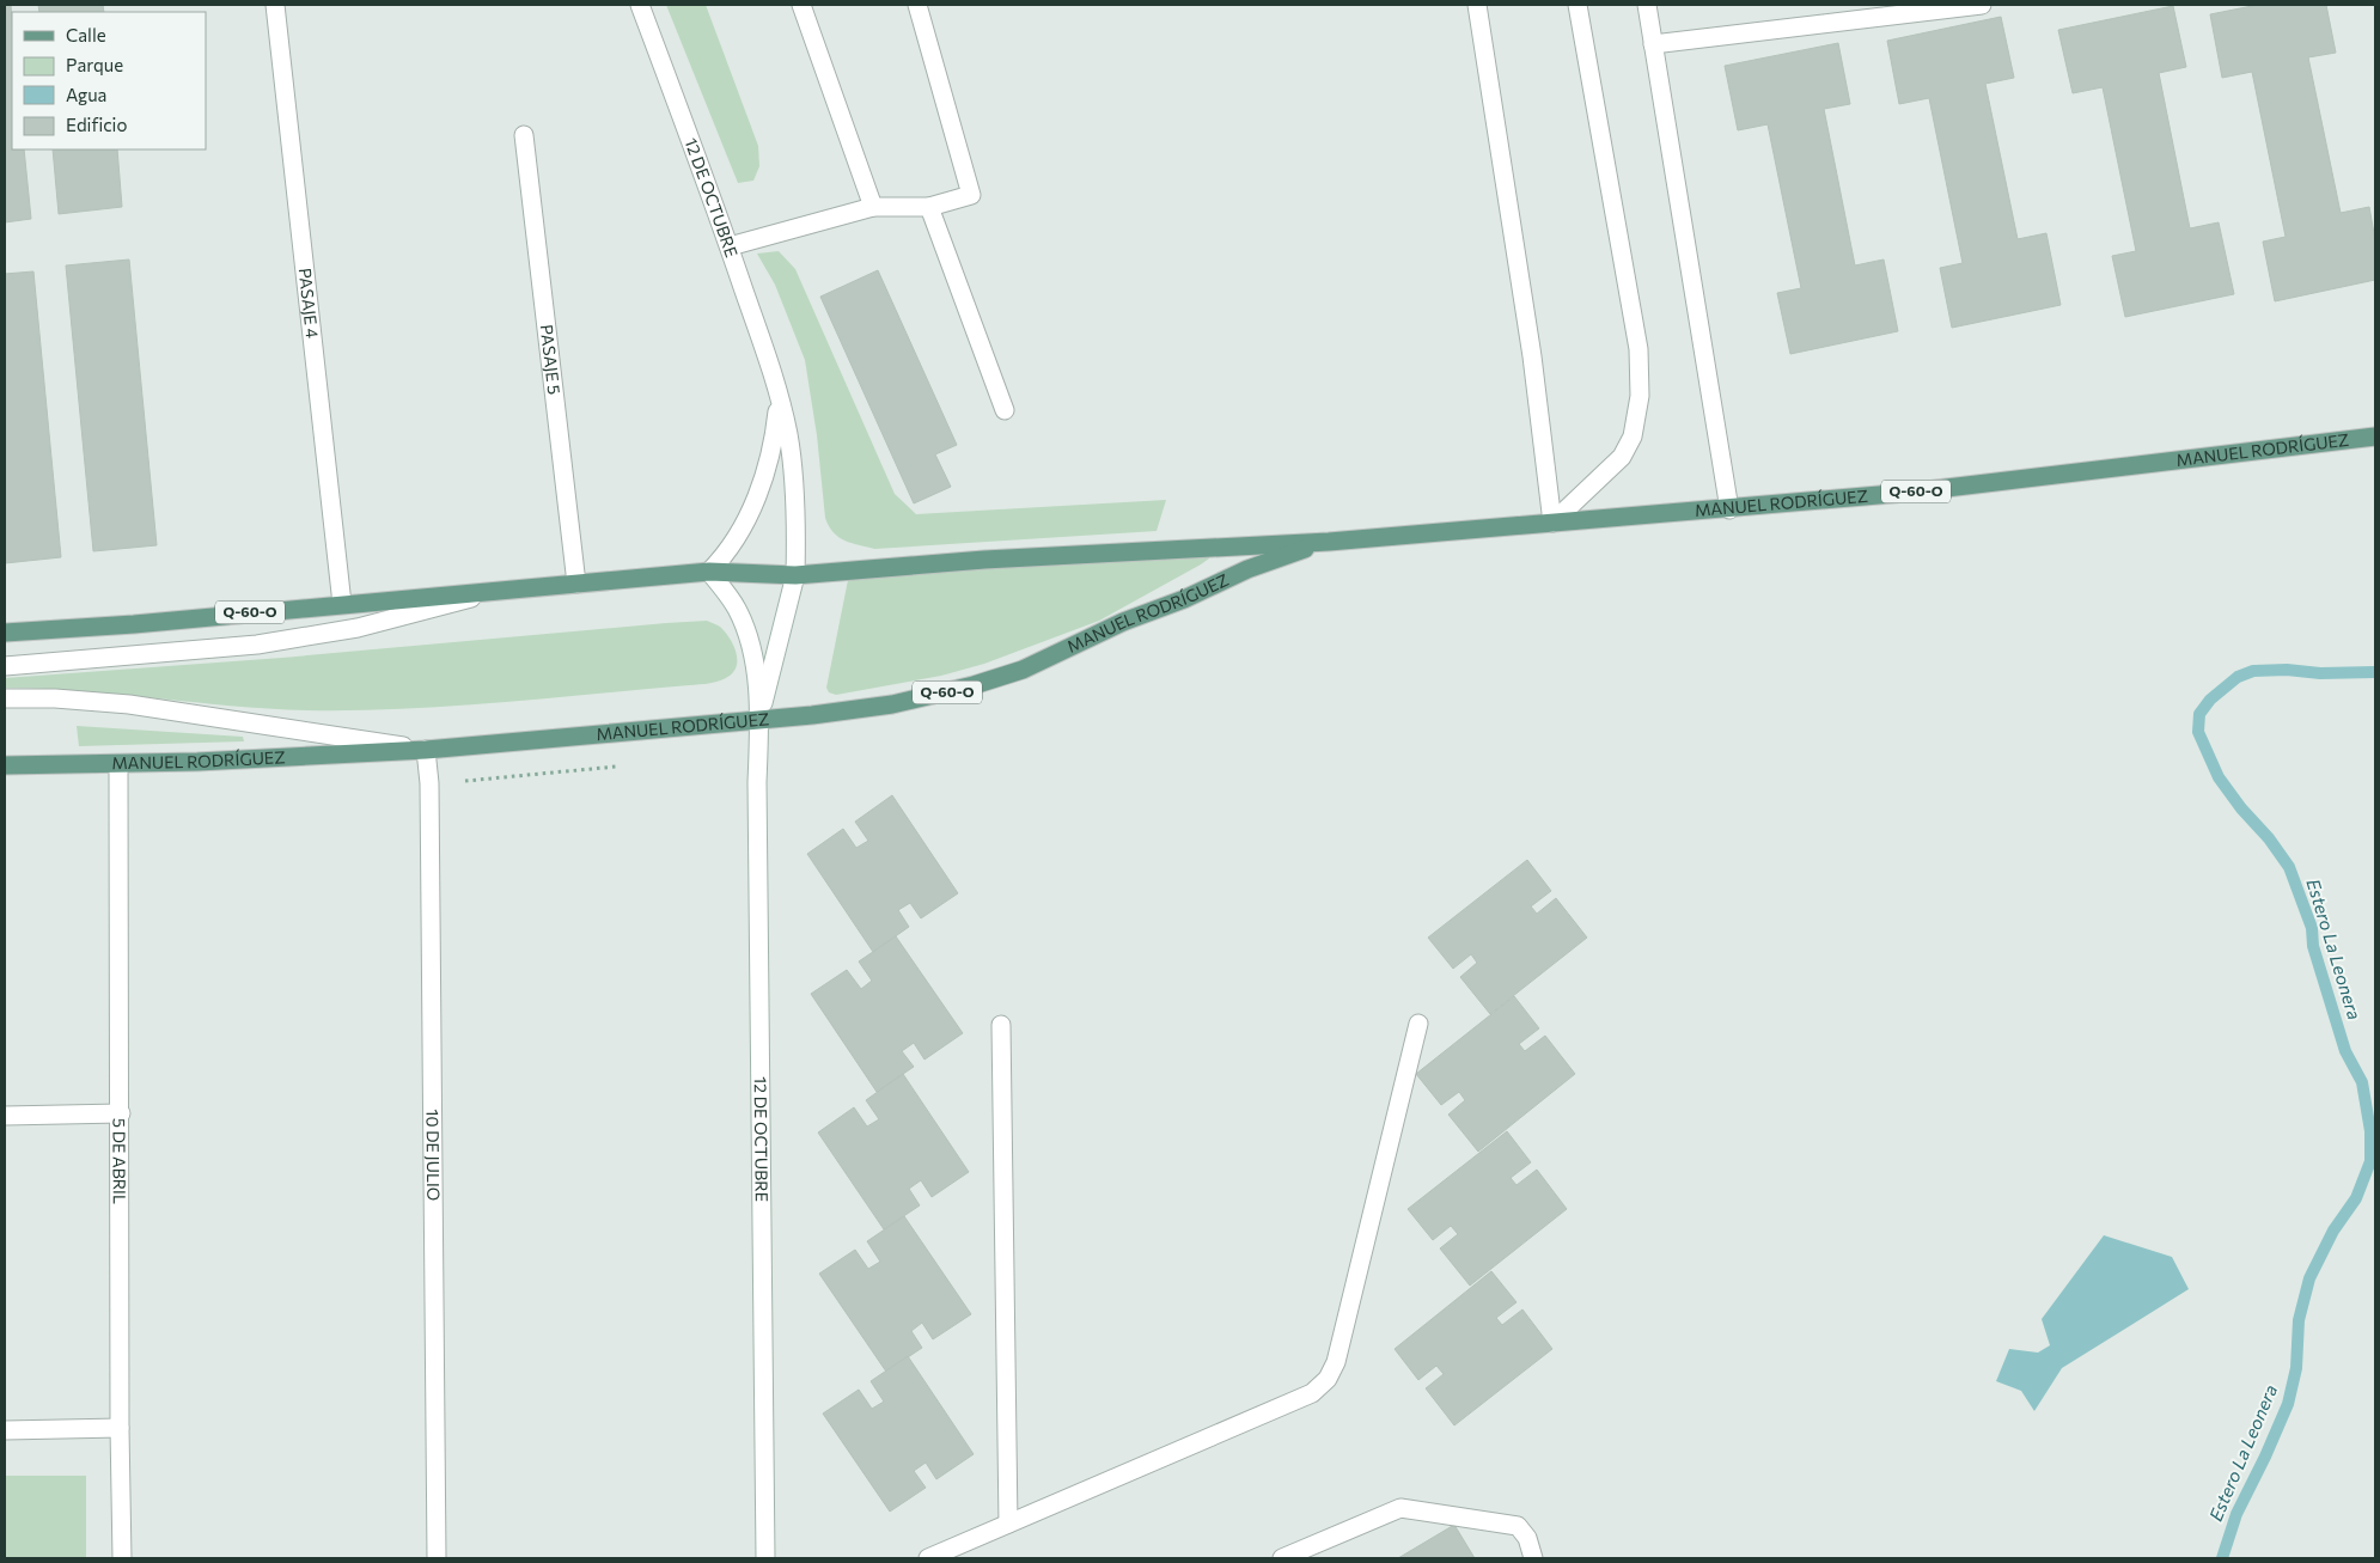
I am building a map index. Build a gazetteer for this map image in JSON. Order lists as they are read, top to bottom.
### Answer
{
  "streets": {
    "main road": ["MANUEL RODRÍGUEZ", "Q-60-O"],
    "street": [
      "12 DE OCTUBRE",
      "PASAJE 4",
      "PASAJE 5",
      "10 DE JULIO",
      "5 DE ABRIL"
    ]
  },
  "crossings": [
    ["12 DE OCTUBRE", "MANUEL RODRÍGUEZ"],
    ["PASAJE 4", "MANUEL RODRÍGUEZ"],
    ["PASAJE 5", "MANUEL RODRÍGUEZ"],
    ["MANUEL RODRÍGUEZ", "10 DE JULIO"],
    ["MANUEL RODRÍGUEZ", "5 DE ABRIL"]
  ],
  "water": ["Estero La Leonera"],
  "legend": [
    "Calle",
    "Parque",
    "Agua",
    "Edificio"
  ]
}
